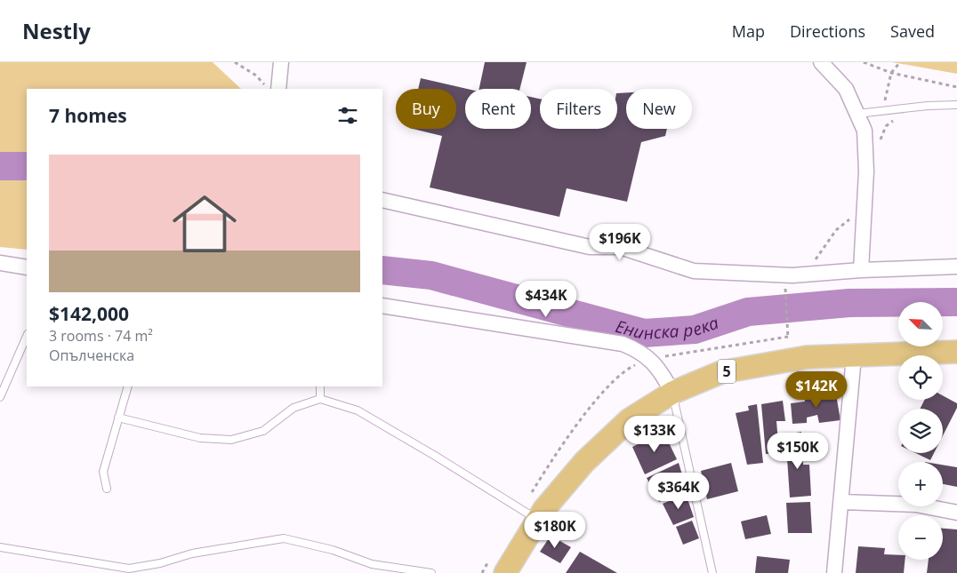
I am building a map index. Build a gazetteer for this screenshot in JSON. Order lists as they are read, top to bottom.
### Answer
{
  "streets": {
    "main road": ["5"]
  },
  "water": ["Енинска река"],
  "north": "top left",
  "page": {
    "header": "Nestly",
    "nav": ["Map", "Directions", "Saved"],
    "chip": [
      "Buy",
      "Rent",
      "Filters",
      "New"
    ],
    "heading": "7 homes",
    "list": [
      {
        "name": "$142,000",
        "note": "3 rooms · 74 m² · Опълченска"
      }
    ],
    "price": [
      "$196K",
      "$434K",
      "$142K",
      "$133K",
      "$150K",
      "$364K",
      "$180K"
    ],
    "map_buttons": ["+", "−"]
  }
}
